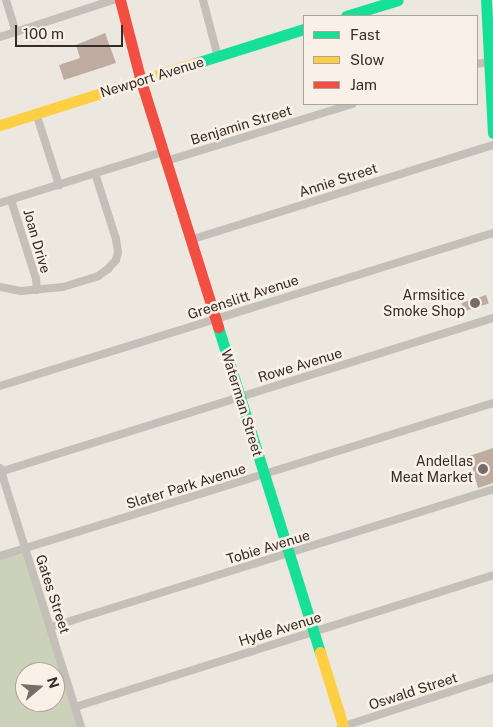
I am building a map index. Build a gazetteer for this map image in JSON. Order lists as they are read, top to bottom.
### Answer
{
  "streets": {
    "street": [
      "Newport Avenue",
      "Benjamin Street",
      "Annie Street",
      "Joan Drive",
      "Greenslitt Avenue",
      "Rowe Avenue",
      "Waterman Street",
      "Slater Park Avenue",
      "Tobie Avenue",
      "Gates Street",
      "Hyde Avenue",
      "Oswald Street"
    ]
  },
  "crossings": [
    ["Newport Avenue", "Waterman Street"],
    ["Benjamin Street", "Joan Drive"],
    ["Benjamin Street", "Waterman Street"],
    ["Annie Street", "Waterman Street"],
    ["Greenslitt Avenue", "Waterman Street"],
    ["Rowe Avenue", "Waterman Street"],
    ["Rowe Avenue", "Gates Street"],
    ["Waterman Street", "Slater Park Avenue"],
    ["Waterman Street", "Tobie Avenue"],
    ["Waterman Street", "Hyde Avenue"],
    ["Waterman Street", "Oswald Street"],
    ["Slater Park Avenue", "Gates Street"],
    ["Tobie Avenue", "Gates Street"],
    ["Gates Street", "Hyde Avenue"]
  ],
  "places": ["Armsitice Smoke Shop", "Andellas Meat Market"],
  "legend": ["Fast", "Slow", "Jam"],
  "scale_bar": "100 m",
  "north": "right"
}
